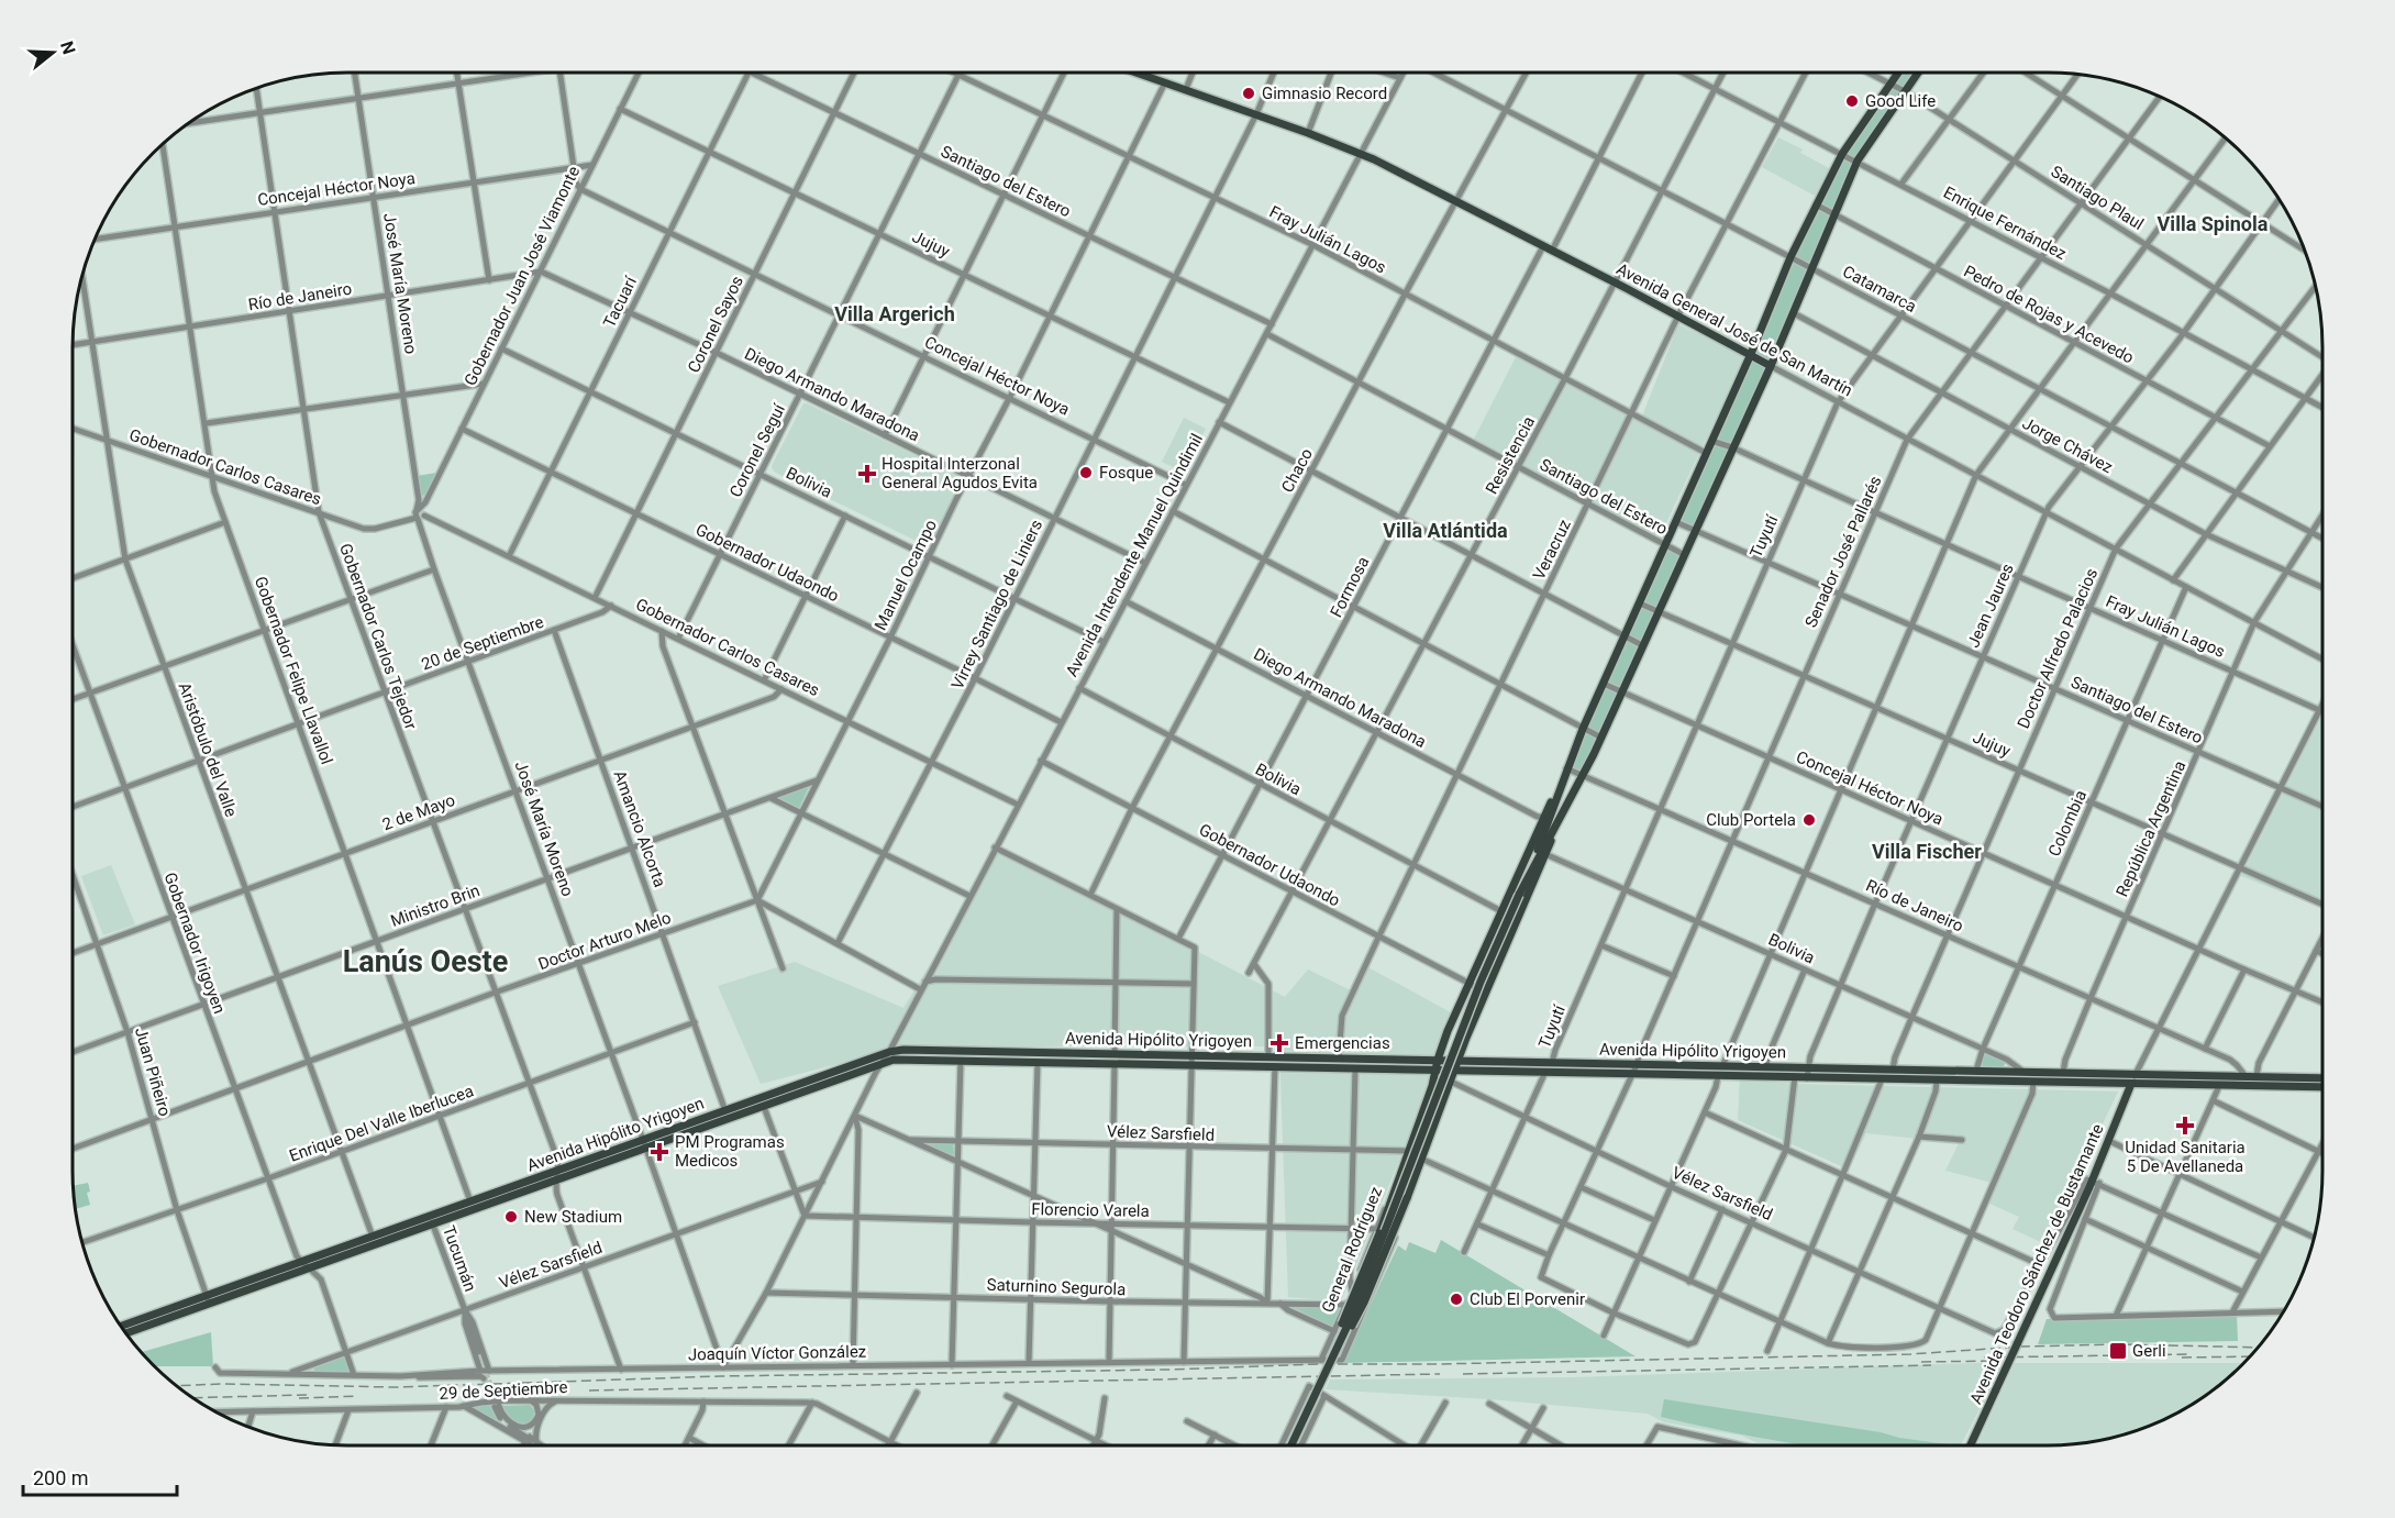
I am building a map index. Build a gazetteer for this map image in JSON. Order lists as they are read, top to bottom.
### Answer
{
  "streets": {
    "main road": [
      "Avenida General José de San Martín",
      "Avenida Hipólito Yrigoyen",
      "General Rodríguez",
      "Avenida Teodoro Sánchez de Bustamante"
    ],
    "street": [
      "Santiago del Estero",
      "Concejal Héctor Noya",
      "Santiago Plaul",
      "Enrique Fernández",
      "Fray Julián Lagos",
      "Jujuy",
      "Gobernador Juan José Viamonte",
      "José María Moreno",
      "Catamarca",
      "Río de Janeiro",
      "Tacuarí",
      "Pedro de Rojas y Acevedo",
      "Coronel Sayos",
      "Diego Armando Maradona",
      "Jorge Chávez",
      "Coronel Seguí",
      "Resistencia",
      "Gobernador Carlos Casares",
      "Chaco",
      "Bolivia",
      "Tuyutí",
      "Veracruz",
      "Senador José Pallarés",
      "Avenida Intendente Manuel Quindimil",
      "Gobernador Udaondo",
      "Manuel Ocampo",
      "Formosa",
      "Virrey Santiago de Liniers",
      "Jean Jaures",
      "Gobernador Carlos Tejedor",
      "20 de Septiembre",
      "Doctor Alfredo Palacios",
      "Gobernador Felipe Llavallol",
      "Aristóbulo del Valle",
      "2 de Mayo",
      "Colombia",
      "Amancio Alcorta",
      "República Argentina",
      "Ministro Brin",
      "Doctor Arturo Melo",
      "Gobernador Irigoyen",
      "Juan Piñeiro",
      "Enrique Del Valle Iberlucea",
      "Vélez Sarsfield",
      "Florencio Varela",
      "Tucumán",
      "Saturnino Segurola",
      "Joaquín Víctor González",
      "29 de Septiembre"
    ]
  },
  "crossings": [
    ["Santiago del Estero", "Coronel Sayos"],
    ["Santiago del Estero", "Coronel Seguí"],
    ["Santiago del Estero", "Resistencia"],
    ["Santiago del Estero", "Chaco"],
    ["Santiago del Estero", "Tuyutí"],
    ["Santiago del Estero", "Veracruz"],
    ["Santiago del Estero", "Senador José Pallarés"],
    ["Santiago del Estero", "Avenida Intendente Manuel Quindimil"],
    ["Santiago del Estero", "Manuel Ocampo"],
    ["Santiago del Estero", "Formosa"],
    ["Santiago del Estero", "Virrey Santiago de Liniers"],
    ["Santiago del Estero", "Jean Jaures"],
    ["Santiago del Estero", "Doctor Alfredo Palacios"],
    ["Santiago del Estero", "Colombia"],
    ["Santiago del Estero", "República Argentina"],
    ["Concejal Héctor Noya", "Gobernador Juan José Viamonte"],
    ["Concejal Héctor Noya", "José María Moreno"],
    ["Concejal Héctor Noya", "Tacuarí"],
    ["Concejal Héctor Noya", "Coronel Sayos"],
    ["Concejal Héctor Noya", "Coronel Seguí"],
    ["Concejal Héctor Noya", "Tuyutí"],
    ["Concejal Héctor Noya", "Senador José Pallarés"],
    ["Concejal Héctor Noya", "Avenida Intendente Manuel Quindimil"],
    ["Concejal Héctor Noya", "Manuel Ocampo"],
    ["Concejal Héctor Noya", "Virrey Santiago de Liniers"],
    ["Concejal Héctor Noya", "Jean Jaures"],
    ["Concejal Héctor Noya", "Gobernador Carlos Tejedor"],
    ["Concejal Héctor Noya", "Doctor Alfredo Palacios"],
    ["Concejal Héctor Noya", "Gobernador Felipe Llavallol"],
    ["Concejal Héctor Noya", "Colombia"],
    ["Concejal Héctor Noya", "República Argentina"],
    ["Santiago Plaul", "Tuyutí"],
    ["Santiago Plaul", "Senador José Pallarés"],
    ["Santiago Plaul", "Jean Jaures"],
    ["Santiago Plaul", "Doctor Alfredo Palacios"],
    ["Enrique Fernández", "Resistencia"],
    ["Enrique Fernández", "Tuyutí"],
    ["Enrique Fernández", "Veracruz"],
    ["Enrique Fernández", "Senador José Pallarés"],
    ["Enrique Fernández", "Jean Jaures"],
    ["Enrique Fernández", "Doctor Alfredo Palacios"],
    ["Fray Julián Lagos", "Coronel Seguí"],
    ["Fray Julián Lagos", "Resistencia"],
    ["Fray Julián Lagos", "Chaco"],
    ["Fray Julián Lagos", "Tuyutí"],
    ["Fray Julián Lagos", "Veracruz"],
    ["Fray Julián Lagos", "Senador José Pallarés"],
    ["Fray Julián Lagos", "Avenida Intendente Manuel Quindimil"],
    ["Fray Julián Lagos", "Manuel Ocampo"],
    ["Fray Julián Lagos", "Formosa"],
    ["Fray Julián Lagos", "Virrey Santiago de Liniers"],
    ["Fray Julián Lagos", "Jean Jaures"],
    ["Fray Julián Lagos", "Doctor Alfredo Palacios"],
    ["Fray Julián Lagos", "Colombia"],
    ["Fray Julián Lagos", "República Argentina"],
    ["Jujuy", "Gobernador Juan José Viamonte"],
    ["Jujuy", "Tacuarí"],
    ["Jujuy", "Coronel Sayos"],
    ["Jujuy", "Coronel Seguí"],
    ["Jujuy", "Tuyutí"],
    ["Jujuy", "Senador José Pallarés"],
    ["Jujuy", "Avenida Intendente Manuel Quindimil"],
    ["Jujuy", "Manuel Ocampo"],
    ["Jujuy", "Virrey Santiago de Liniers"],
    ["Jujuy", "Jean Jaures"],
    ["Jujuy", "Doctor Alfredo Palacios"],
    ["Jujuy", "Colombia"],
    ["Jujuy", "República Argentina"],
    ["Gobernador Juan José Viamonte", "José María Moreno"],
    ["Gobernador Juan José Viamonte", "Río de Janeiro"],
    ["Gobernador Juan José Viamonte", "Diego Armando Maradona"],
    ["Gobernador Juan José Viamonte", "Gobernador Carlos Casares"],
    ["Gobernador Juan José Viamonte", "Bolivia"],
    ["Gobernador Juan José Viamonte", "Gobernador Udaondo"],
    ["José María Moreno", "Río de Janeiro"],
    ["José María Moreno", "Gobernador Carlos Casares"],
    ["José María Moreno", "Avenida Intendente Manuel Quindimil"],
    ["José María Moreno", "20 de Septiembre"],
    ["José María Moreno", "2 de Mayo"],
    ["José María Moreno", "Ministro Brin"],
    ["José María Moreno", "Doctor Arturo Melo"],
    ["José María Moreno", "Avenida Hipólito Yrigoyen"],
    ["José María Moreno", "Enrique Del Valle Iberlucea"],
    ["José María Moreno", "Vélez Sarsfield"],
    ["José María Moreno", "Joaquín Víctor González"],
    ["Catamarca", "Resistencia"],
    ["Catamarca", "Chaco"],
    ["Catamarca", "Tuyutí"],
    ["Catamarca", "Veracruz"],
    ["Catamarca", "Senador José Pallarés"],
    ["Catamarca", "Jean Jaures"],
    ["Catamarca", "Doctor Alfredo Palacios"],
    ["Catamarca", "República Argentina"],
    ["Río de Janeiro", "Diego Armando Maradona"],
    ["Río de Janeiro", "Tuyutí"],
    ["Río de Janeiro", "Senador José Pallarés"],
    ["Río de Janeiro", "Jean Jaures"],
    ["Río de Janeiro", "Gobernador Carlos Tejedor"],
    ["Río de Janeiro", "Doctor Alfredo Palacios"],
    ["Río de Janeiro", "Gobernador Felipe Llavallol"],
    ["Río de Janeiro", "Aristóbulo del Valle"],
    ["Río de Janeiro", "Colombia"],
    ["Río de Janeiro", "República Argentina"],
    ["Río de Janeiro", "Avenida Hipólito Yrigoyen"],
    ["Tacuarí", "Diego Armando Maradona"],
    ["Tacuarí", "Gobernador Carlos Casares"],
    ["Tacuarí", "Bolivia"],
    ["Tacuarí", "Gobernador Udaondo"],
    ["Pedro de Rojas y Acevedo", "Tuyutí"],
    ["Pedro de Rojas y Acevedo", "Senador José Pallarés"],
    ["Pedro de Rojas y Acevedo", "Jean Jaures"],
    ["Pedro de Rojas y Acevedo", "Doctor Alfredo Palacios"],
    ["Coronel Sayos", "Diego Armando Maradona"],
    ["Coronel Sayos", "Gobernador Carlos Casares"],
    ["Coronel Sayos", "Bolivia"],
    ["Coronel Sayos", "Gobernador Udaondo"],
    ["Avenida General José de San Martín", "Resistencia"],
    ["Avenida General José de San Martín", "Chaco"],
    ["Avenida General José de San Martín", "Tuyutí"],
    ["Avenida General José de San Martín", "Veracruz"],
    ["Avenida General José de San Martín", "Senador José Pallarés"],
    ["Avenida General José de San Martín", "Avenida Intendente Manuel Quindimil"],
    ["Avenida General José de San Martín", "Manuel Ocampo"],
    ["Avenida General José de San Martín", "Formosa"],
    ["Avenida General José de San Martín", "Virrey Santiago de Liniers"],
    ["Avenida General José de San Martín", "Jean Jaures"],
    ["Avenida General José de San Martín", "Doctor Alfredo Palacios"],
    ["Avenida General José de San Martín", "Colombia"],
    ["Avenida General José de San Martín", "República Argentina"],
    ["Diego Armando Maradona", "Coronel Seguí"],
    ["Diego Armando Maradona", "Resistencia"],
    ["Diego Armando Maradona", "Chaco"],
    ["Diego Armando Maradona", "Veracruz"],
    ["Diego Armando Maradona", "Avenida Intendente Manuel Quindimil"],
    ["Diego Armando Maradona", "Manuel Ocampo"],
    ["Diego Armando Maradona", "Formosa"],
    ["Diego Armando Maradona", "Virrey Santiago de Liniers"],
    ["Jorge Chávez", "Tuyutí"],
    ["Jorge Chávez", "Senador José Pallarés"],
    ["Jorge Chávez", "Jean Jaures"],
    ["Jorge Chávez", "Doctor Alfredo Palacios"],
    ["Jorge Chávez", "República Argentina"],
    ["Coronel Seguí", "Gobernador Carlos Casares"],
    ["Coronel Seguí", "Bolivia"],
    ["Coronel Seguí", "Gobernador Udaondo"],
    ["Resistencia", "Bolivia"],
    ["Resistencia", "Gobernador Udaondo"],
    ["Gobernador Carlos Casares", "Avenida Intendente Manuel Quindimil"],
    ["Gobernador Carlos Casares", "Manuel Ocampo"],
    ["Gobernador Carlos Casares", "Virrey Santiago de Liniers"],
    ["Gobernador Carlos Casares", "Gobernador Carlos Tejedor"],
    ["Gobernador Carlos Casares", "20 de Septiembre"],
    ["Gobernador Carlos Casares", "Gobernador Felipe Llavallol"],
    ["Gobernador Carlos Casares", "Aristóbulo del Valle"],
    ["Gobernador Carlos Casares", "2 de Mayo"],
    ["Chaco", "Bolivia"],
    ["Chaco", "Gobernador Udaondo"],
    ["Bolivia", "Tuyutí"],
    ["Bolivia", "Veracruz"],
    ["Bolivia", "Senador José Pallarés"],
    ["Bolivia", "Avenida Intendente Manuel Quindimil"],
    ["Bolivia", "Manuel Ocampo"],
    ["Bolivia", "Formosa"],
    ["Bolivia", "Virrey Santiago de Liniers"],
    ["Bolivia", "Jean Jaures"],
    ["Bolivia", "Doctor Alfredo Palacios"],
    ["Bolivia", "Colombia"],
    ["Bolivia", "Avenida Hipólito Yrigoyen"],
    ["Bolivia", "General Rodríguez"],
    ["Tuyutí", "Avenida Hipólito Yrigoyen"],
    ["Veracruz", "Gobernador Udaondo"],
    ["Veracruz", "Avenida Hipólito Yrigoyen"],
    ["Senador José Pallarés", "Avenida Hipólito Yrigoyen"],
    ["Senador José Pallarés", "Vélez Sarsfield"],
    ["Avenida Intendente Manuel Quindimil", "Gobernador Udaondo"],
    ["Avenida Intendente Manuel Quindimil", "Avenida Hipólito Yrigoyen"],
    ["Avenida Intendente Manuel Quindimil", "Vélez Sarsfield"],
    ["Avenida Intendente Manuel Quindimil", "Florencio Varela"],
    ["Avenida Intendente Manuel Quindimil", "Saturnino Segurola"],
    ["Avenida Intendente Manuel Quindimil", "Joaquín Víctor González"],
    ["Gobernador Udaondo", "Manuel Ocampo"],
    ["Gobernador Udaondo", "Formosa"],
    ["Gobernador Udaondo", "Virrey Santiago de Liniers"],
    ["Gobernador Udaondo", "General Rodríguez"],
    ["Manuel Ocampo", "Ministro Brin"],
    ["Manuel Ocampo", "Doctor Arturo Melo"],
    ["Jean Jaures", "Avenida Hipólito Yrigoyen"],
    ["Gobernador Carlos Tejedor", "20 de Septiembre"],
    ["Gobernador Carlos Tejedor", "2 de Mayo"],
    ["Gobernador Carlos Tejedor", "Ministro Brin"],
    ["Gobernador Carlos Tejedor", "Doctor Arturo Melo"],
    ["Gobernador Carlos Tejedor", "Avenida Hipólito Yrigoyen"],
    ["Gobernador Carlos Tejedor", "Enrique Del Valle Iberlucea"],
    ["20 de Septiembre", "Gobernador Felipe Llavallol"],
    ["20 de Septiembre", "Aristóbulo del Valle"],
    ["20 de Septiembre", "Amancio Alcorta"],
    ["20 de Septiembre", "Gobernador Irigoyen"],
    ["Doctor Alfredo Palacios", "Avenida Hipólito Yrigoyen"],
    ["Gobernador Felipe Llavallol", "2 de Mayo"],
    ["Gobernador Felipe Llavallol", "Ministro Brin"],
    ["Gobernador Felipe Llavallol", "Doctor Arturo Melo"],
    ["Gobernador Felipe Llavallol", "Avenida Hipólito Yrigoyen"],
    ["Gobernador Felipe Llavallol", "Enrique Del Valle Iberlucea"],
    ["Aristóbulo del Valle", "2 de Mayo"],
    ["Aristóbulo del Valle", "Ministro Brin"],
    ["Aristóbulo del Valle", "Doctor Arturo Melo"],
    ["Aristóbulo del Valle", "Avenida Hipólito Yrigoyen"],
    ["Aristóbulo del Valle", "Enrique Del Valle Iberlucea"],
    ["2 de Mayo", "Amancio Alcorta"],
    ["2 de Mayo", "Gobernador Irigoyen"],
    ["2 de Mayo", "Juan Piñeiro"],
    ["Colombia", "Avenida Hipólito Yrigoyen"],
    ["Amancio Alcorta", "Ministro Brin"],
    ["Amancio Alcorta", "Doctor Arturo Melo"],
    ["Amancio Alcorta", "Avenida Hipólito Yrigoyen"],
    ["Amancio Alcorta", "Enrique Del Valle Iberlucea"],
    ["República Argentina", "Avenida Hipólito Yrigoyen"],
    ["Ministro Brin", "Gobernador Irigoyen"],
    ["Ministro Brin", "Juan Piñeiro"],
    ["Doctor Arturo Melo", "Gobernador Irigoyen"],
    ["Doctor Arturo Melo", "Juan Piñeiro"],
    ["Gobernador Irigoyen", "Avenida Hipólito Yrigoyen"],
    ["Gobernador Irigoyen", "Enrique Del Valle Iberlucea"],
    ["Gobernador Irigoyen", "Vélez Sarsfield"],
    ["Gobernador Irigoyen", "Joaquín Víctor González"],
    ["Avenida Hipólito Yrigoyen", "Juan Piñeiro"],
    ["Avenida Hipólito Yrigoyen", "Vélez Sarsfield"],
    ["Avenida Hipólito Yrigoyen", "General Rodríguez"],
    ["Avenida Hipólito Yrigoyen", "Tucumán"],
    ["Avenida Hipólito Yrigoyen", "Avenida Teodoro Sánchez de Bustamante"],
    ["Juan Piñeiro", "Enrique Del Valle Iberlucea"],
    ["Vélez Sarsfield", "General Rodríguez"],
    ["Vélez Sarsfield", "Tucumán"],
    ["Vélez Sarsfield", "Joaquín Víctor González"],
    ["Florencio Varela", "General Rodríguez"],
    ["General Rodríguez", "Saturnino Segurola"],
    ["General Rodríguez", "Joaquín Víctor González"],
    ["Tucumán", "Joaquín Víctor González"]
  ],
  "districts": [
    "Villa Spinola",
    "Villa Argerich",
    "Villa Atlántida",
    "Villa Fischer",
    "Lanús Oeste"
  ],
  "places": {
    "other": [
      "Gimnasio Record",
      "Good Life",
      "Fosque",
      "Club Portela",
      "New Stadium",
      "Club El Porvenir"
    ],
    "health": [
      "Hospital Interzonal General Agudos Evita",
      "Emergencias",
      "Unidad Sanitaria 5 De Avellaneda",
      "PM Programas Medicos"
    ],
    "transit": ["Gerli"]
  },
  "scale_bar": "200 m",
  "north": "right"
}
